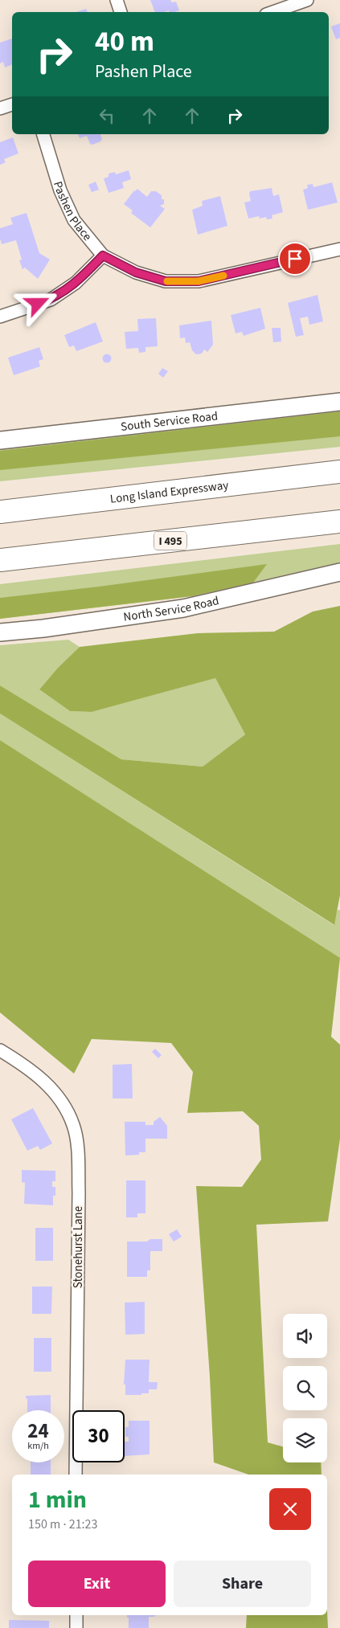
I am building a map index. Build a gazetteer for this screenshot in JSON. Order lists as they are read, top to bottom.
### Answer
{
  "streets": {
    "highway": ["Long Island Expressway", "I 495"],
    "main road": ["South Service Road", "North Service Road"],
    "street": ["Pashen Place", "Stonehurst Lane"]
  },
  "page": {
    "turn": ["40 m", "Pashen Place"],
    "speed": "24 km/h",
    "limit": "30",
    "heading": ["1 min", "150 m · 21:23"],
    "buttons": ["Exit", "Share"]
  }
}
